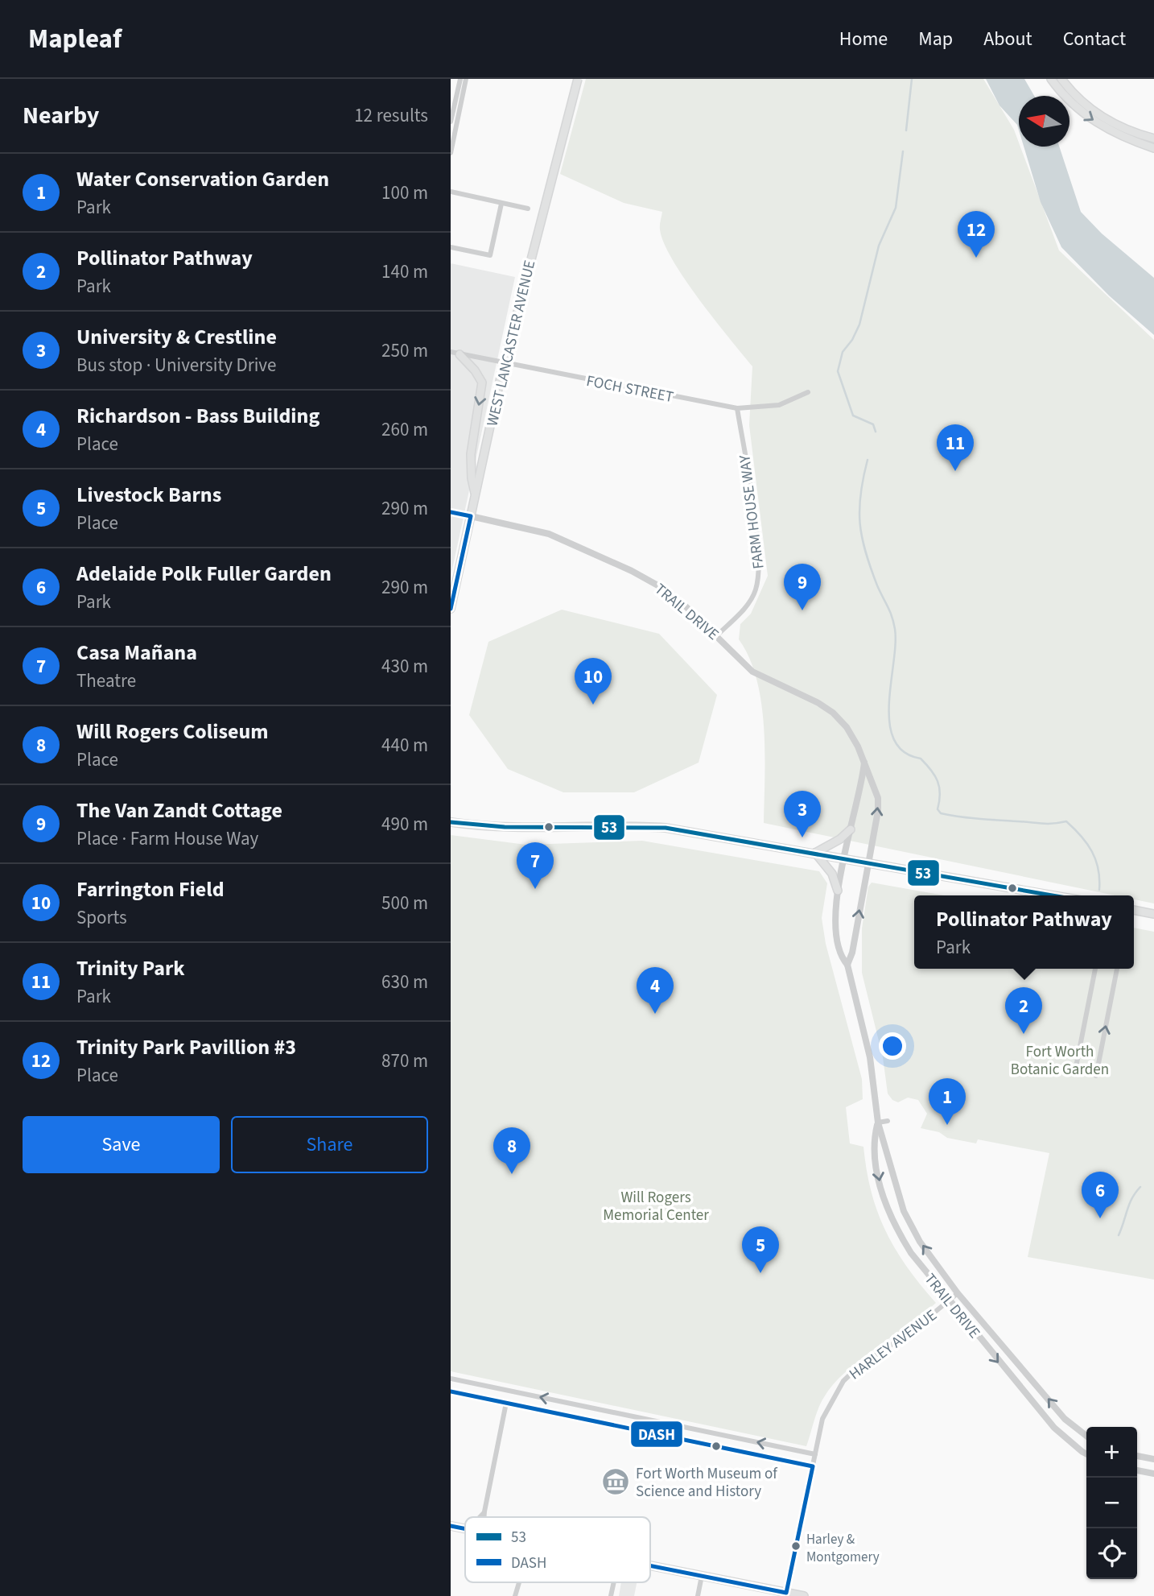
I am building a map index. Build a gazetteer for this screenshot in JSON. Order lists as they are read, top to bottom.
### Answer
{
  "streets": {
    "main road": ["WEST LANCASTER AVENUE"],
    "street": [
      "FOCH STREET",
      "FARM HOUSE WAY",
      "TRAIL DRIVE",
      "HARLEY AVENUE"
    ]
  },
  "crossings": [
    ["WEST LANCASTER AVENUE", "TRAIL DRIVE"],
    ["FOCH STREET", "FARM HOUSE WAY"],
    ["FARM HOUSE WAY", "TRAIL DRIVE"],
    ["TRAIL DRIVE", "HARLEY AVENUE"]
  ],
  "parks": ["Fort Worth Botanic Garden", "Will Rogers Memorial Center"],
  "places": {
    "museum": ["Fort Worth Museum of Science and History"],
    "other": ["Harley & Montgomery"]
  },
  "lines": ["transit line DASH", "transit line 53"],
  "legend": ["53", "DASH"],
  "north": "left",
  "page": {
    "header": "Mapleaf",
    "nav": [
      "Home",
      "Map",
      "About",
      "Contact"
    ],
    "heading": ["Nearby", "12 results"],
    "list": [
      {
        "mark": "1",
        "name": "Water Conservation Garden",
        "note": "Park",
        "value": "100 m"
      },
      {
        "mark": "2",
        "name": "Pollinator Pathway",
        "note": "Park",
        "value": "140 m"
      },
      {
        "mark": "3",
        "name": "University & Crestline",
        "note": "Bus stop · University Drive",
        "value": "250 m"
      },
      {
        "mark": "4",
        "name": "Richardson - Bass Building",
        "note": "Place",
        "value": "260 m"
      },
      {
        "mark": "5",
        "name": "Livestock Barns",
        "note": "Place",
        "value": "290 m"
      },
      {
        "mark": "6",
        "name": "Adelaide Polk Fuller Garden",
        "note": "Park",
        "value": "290 m"
      },
      {
        "mark": "7",
        "name": "Casa Mañana",
        "note": "Theatre",
        "value": "430 m"
      },
      {
        "mark": "8",
        "name": "Will Rogers Coliseum",
        "note": "Place",
        "value": "440 m"
      },
      {
        "mark": "9",
        "name": "The Van Zandt Cottage",
        "note": "Place · Farm House Way",
        "value": "490 m"
      },
      {
        "mark": "10",
        "name": "Farrington Field",
        "note": "Sports",
        "value": "500 m"
      },
      {
        "mark": "11",
        "name": "Trinity Park",
        "note": "Park",
        "value": "630 m"
      },
      {
        "mark": "12",
        "name": "Trinity Park Pavillion #3",
        "note": "Place",
        "value": "870 m"
      }
    ],
    "pins": [
      "12",
      "11",
      "9",
      "10",
      "3",
      "7",
      "4",
      "2",
      "1",
      "8",
      "6",
      "5"
    ],
    "popup": ["Pollinator Pathway", "Park"],
    "buttons": ["Save", "Share"],
    "map_buttons": ["+", "−"]
  }
}
